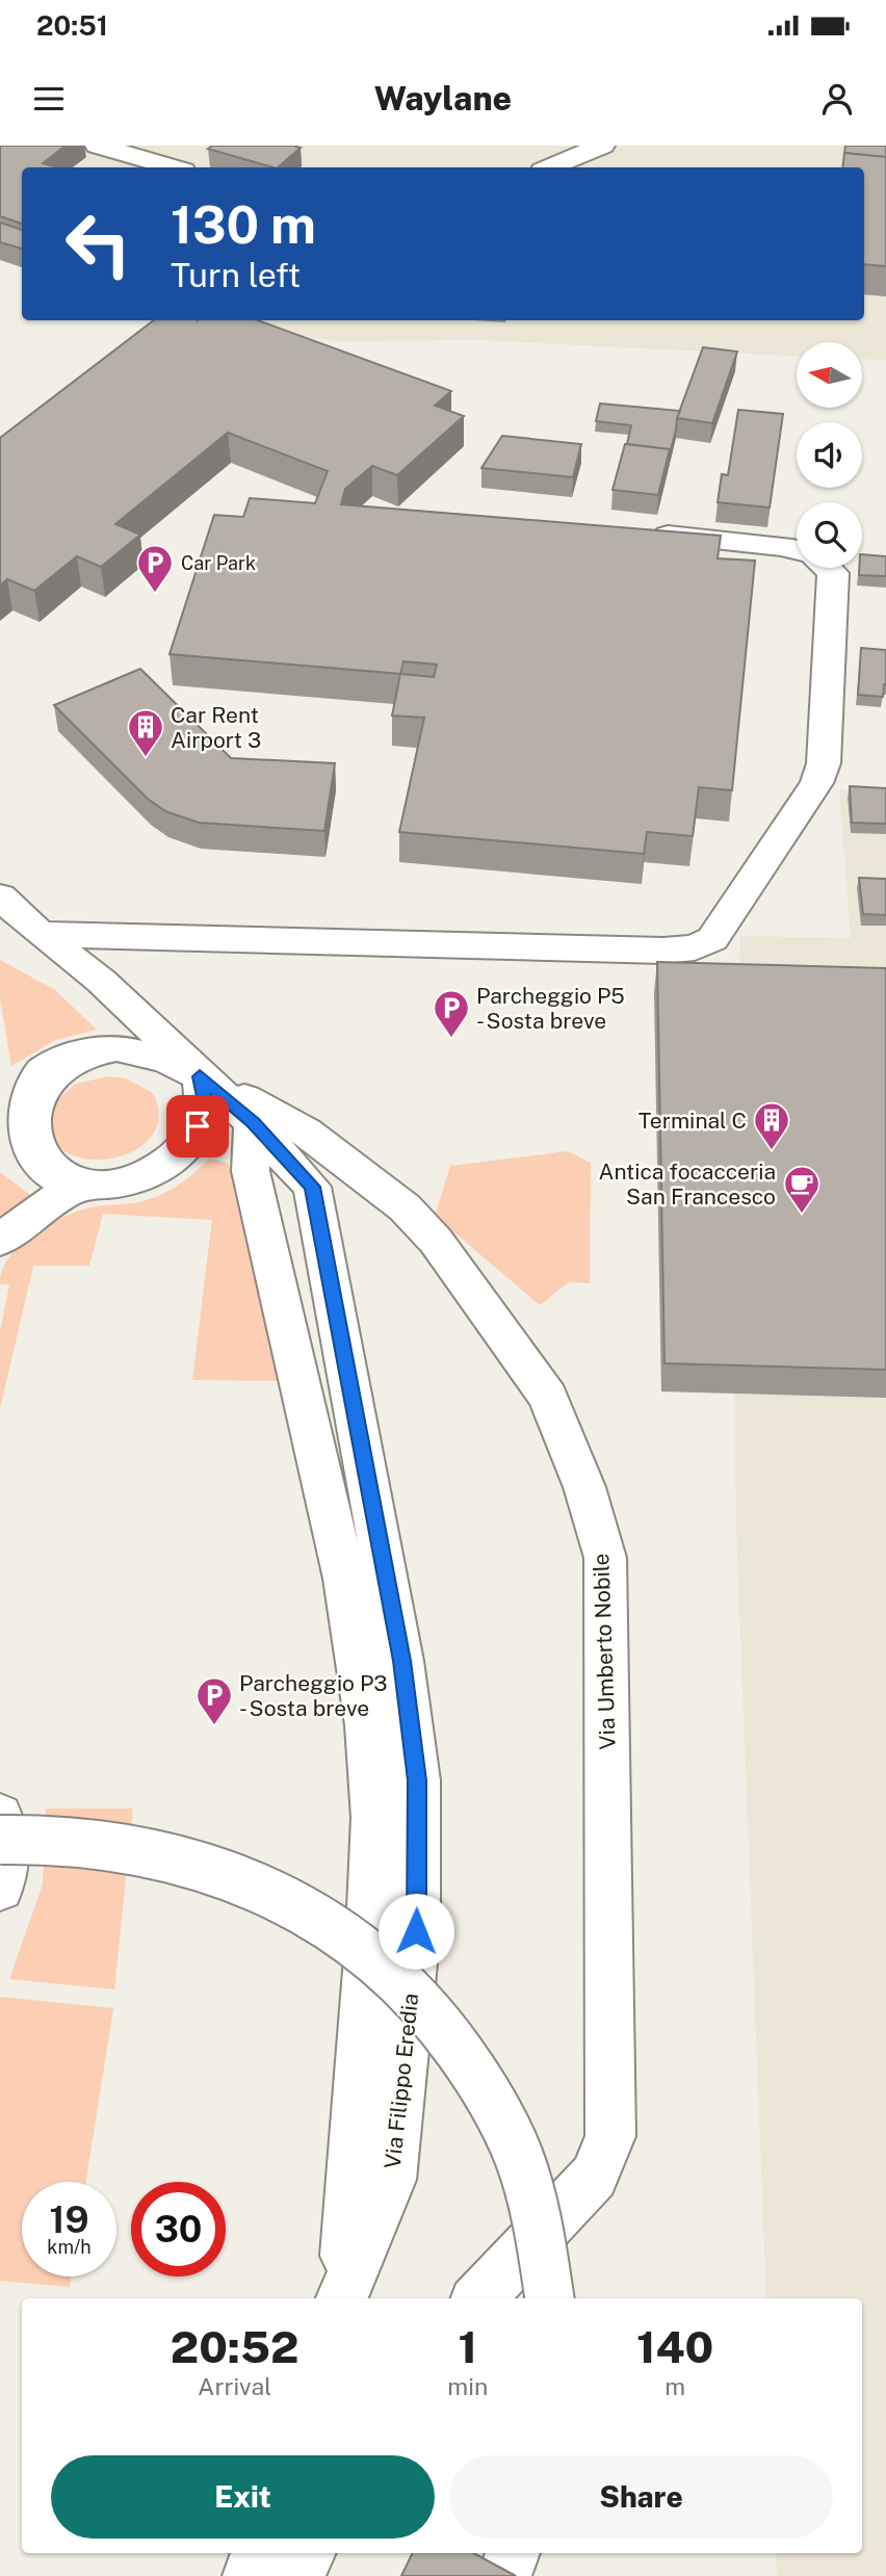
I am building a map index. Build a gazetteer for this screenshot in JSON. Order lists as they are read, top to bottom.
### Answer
{
  "streets": {
    "street": ["Via Umberto Nobile"]
  },
  "places": {
    "parking": ["Car Park", "Parcheggio P5 - Sosta breve", "Parcheggio P3 - Sosta breve"],
    "building": ["Car Rent Airport 3", "Terminal C"],
    "cafe": ["Antica focacceria San Francesco"]
  },
  "north": "left",
  "page": {
    "status": "20:51",
    "header": "Waylane",
    "turn": ["130 m", "Turn left"],
    "speed": "19 km/h",
    "limit": "30",
    "eta": [
      "20:52",
      "Arrival",
      "1",
      "min",
      "140",
      "m"
    ],
    "buttons": ["Exit", "Share"]
  }
}
